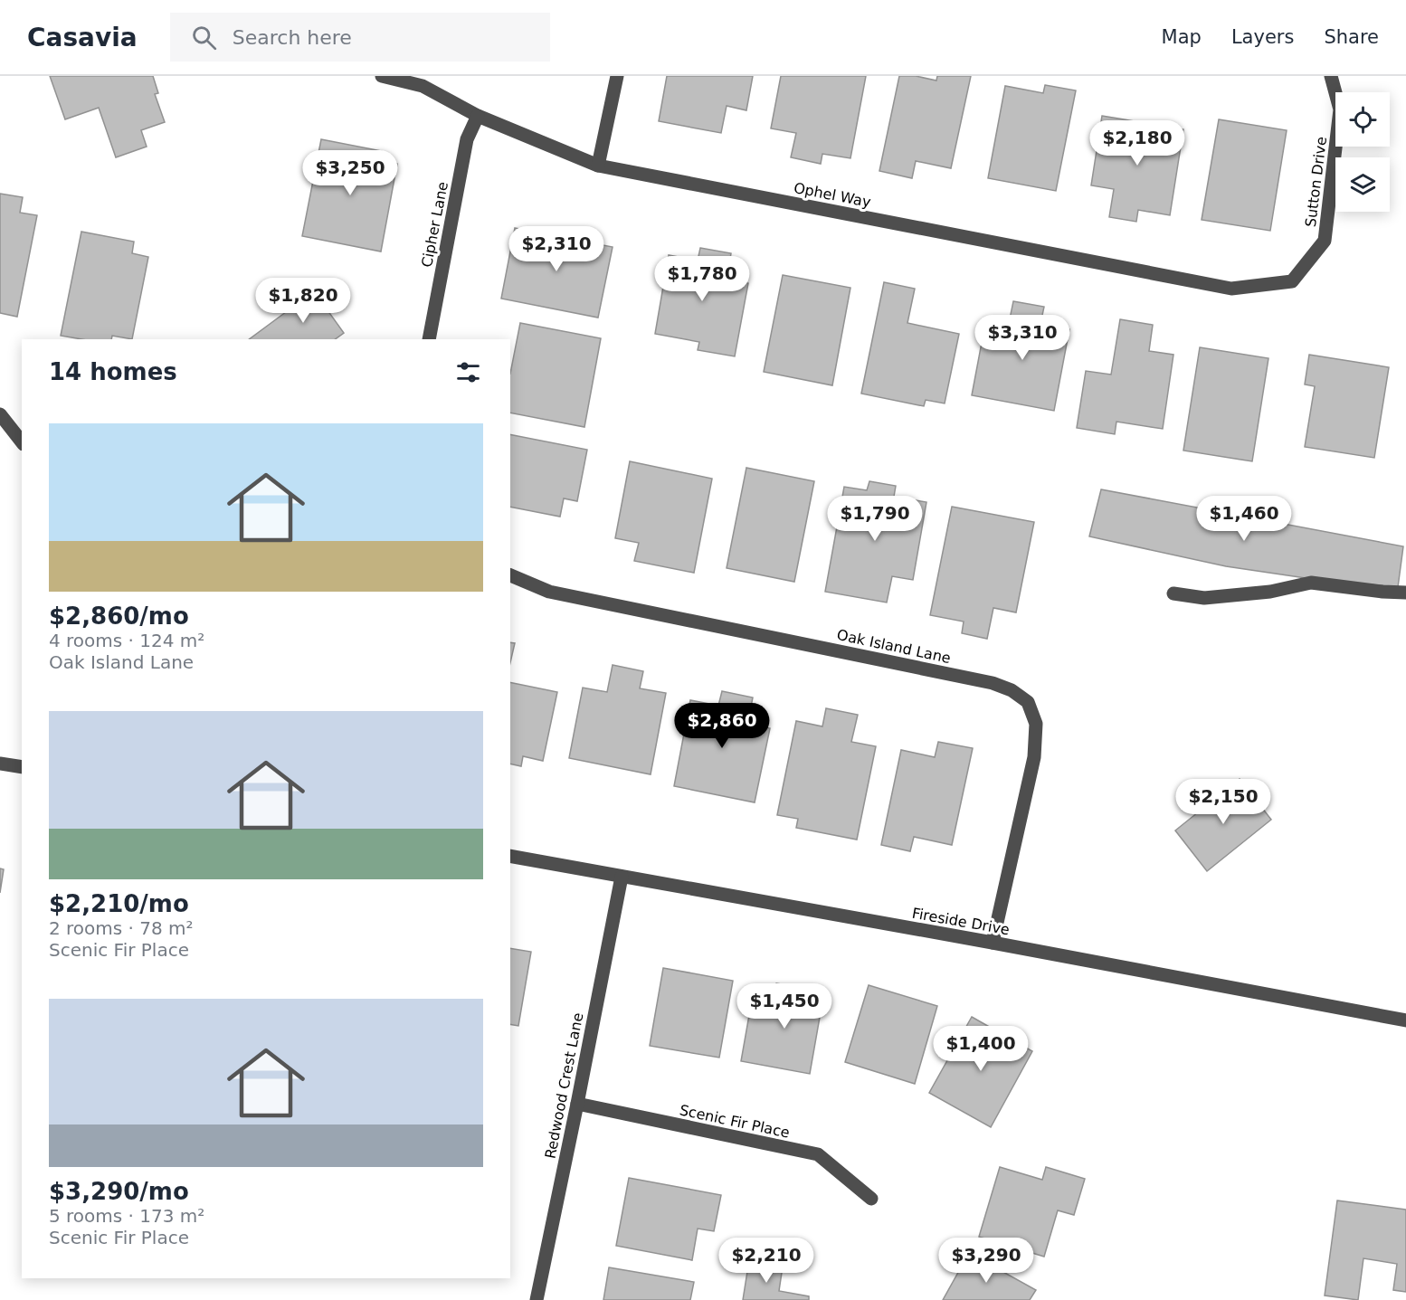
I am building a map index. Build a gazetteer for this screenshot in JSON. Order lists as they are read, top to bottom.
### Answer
{
  "streets": {
    "street": [
      "Sutton Drive",
      "Ophel Way",
      "Cipher Lane",
      "Oak Island Lane",
      "Fireside Drive",
      "Redwood Crest Lane",
      "Scenic Fir Place"
    ]
  },
  "crossings": [
    ["Sutton Drive", "Ophel Way"],
    ["Ophel Way", "Cipher Lane"],
    ["Oak Island Lane", "Fireside Drive"],
    ["Fireside Drive", "Redwood Crest Lane"],
    ["Redwood Crest Lane", "Scenic Fir Place"]
  ],
  "page": {
    "header": "Casavia",
    "search": "Search here",
    "nav": ["Map", "Layers", "Share"],
    "price": [
      "$2,180",
      "$3,250",
      "$2,310",
      "$1,780",
      "$1,820",
      "$3,310",
      "$1,790",
      "$1,460",
      "$2,860",
      "$2,150",
      "$1,450",
      "$1,400",
      "$2,210",
      "$3,290"
    ],
    "heading": "14 homes",
    "list": [
      {
        "name": "$2,860/mo",
        "note": "4 rooms · 124 m² · Oak Island Lane"
      },
      {
        "name": "$2,210/mo",
        "note": "2 rooms · 78 m² · Scenic Fir Place"
      },
      {
        "name": "$3,290/mo",
        "note": "5 rooms · 173 m² · Scenic Fir Place"
      }
    ]
  }
}
